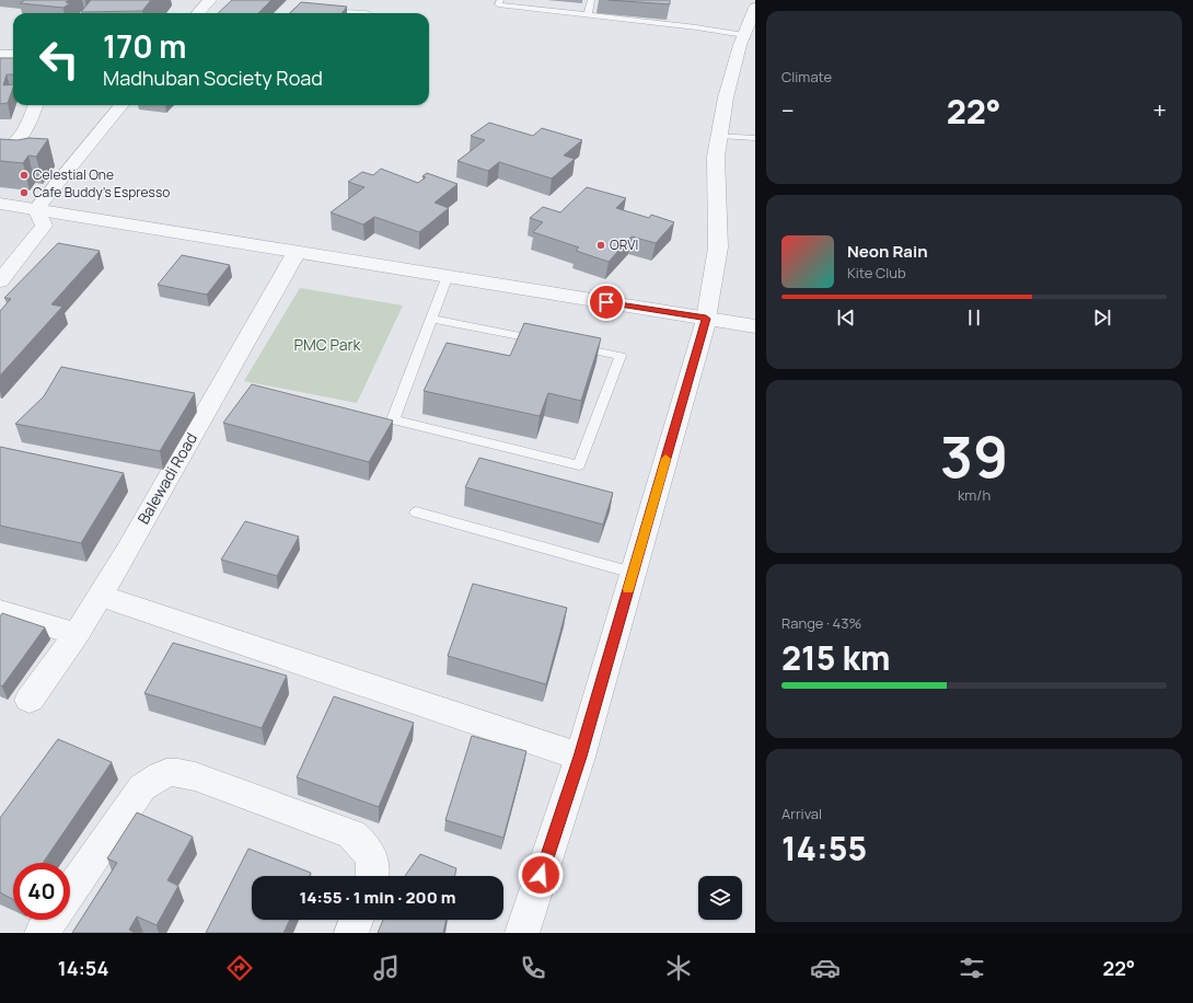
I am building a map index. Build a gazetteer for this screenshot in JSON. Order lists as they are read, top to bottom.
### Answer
{
  "streets": {
    "street": ["Balewadi Road"]
  },
  "parks": ["PMC Park"],
  "places": ["Celestial One", "Cafe Buddy's Espresso", "ORVI"],
  "page": {
    "tile": [
      "Climate",
      ["39", "km/h"],
      ["Range · 43%", "215 km"],
      ["Arrival", "14:55"]
    ],
    "turn": ["170 m", "Madhuban Society Road"],
    "heat": ["−", "22°", "+"],
    "song": ["Neon Rain", "Kite Club"],
    "limit": "40",
    "trip": "14:55 · 1 min · 200 m",
    "tabs": ["14:54", "22°"]
  }
}
